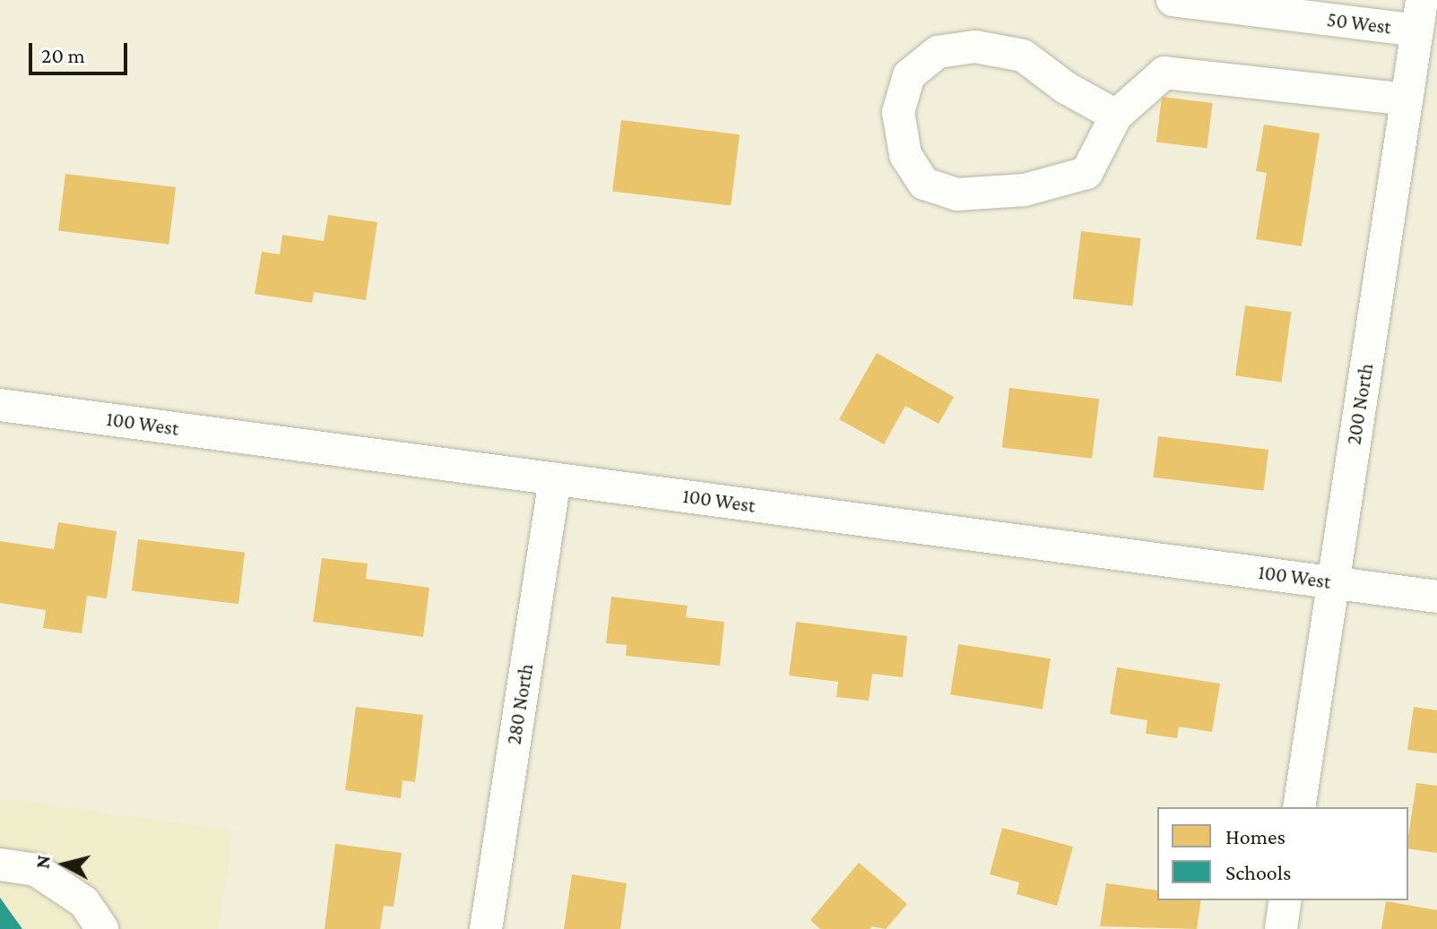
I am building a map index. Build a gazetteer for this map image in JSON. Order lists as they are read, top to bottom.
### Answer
{
  "streets": {
    "street": [
      "50 West",
      "200 North",
      "100 West",
      "280 North"
    ]
  },
  "crossings": [
    ["50 West", "200 North"],
    ["200 North", "100 West"],
    ["100 West", "280 North"]
  ],
  "legend": ["Homes", "Schools"],
  "scale_bar": "20 m",
  "north": "left"
}
